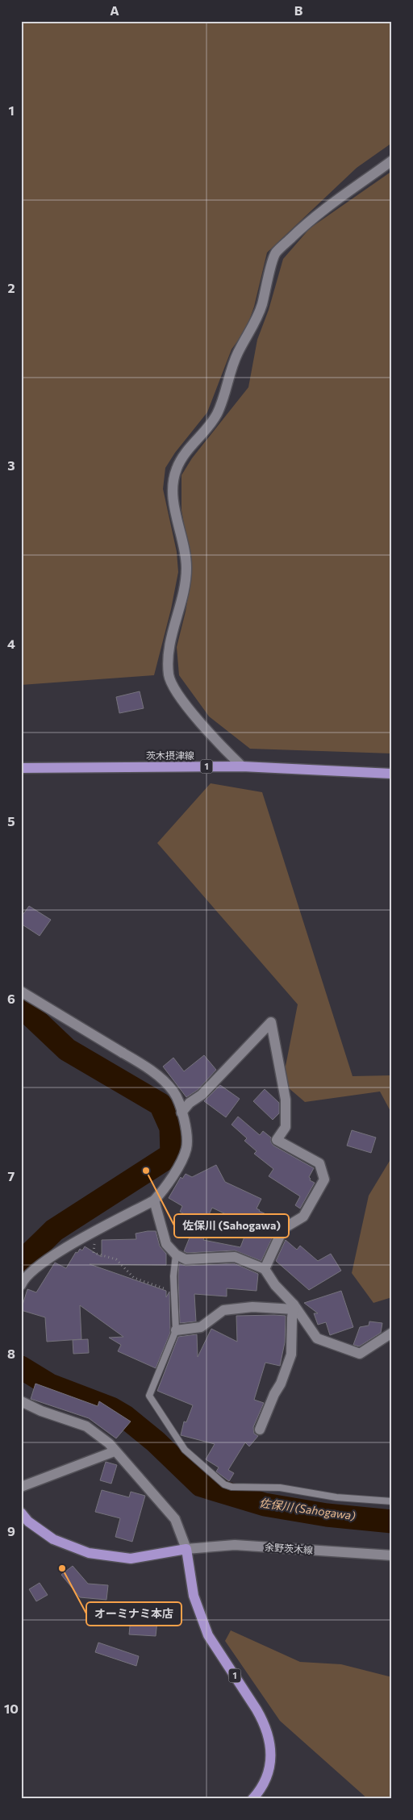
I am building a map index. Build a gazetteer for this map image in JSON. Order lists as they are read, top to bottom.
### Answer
{
  "streets": {
    "main road": ["茨木摂津線", "1"],
    "street": ["余野茨木線"]
  },
  "crossings": [
    ["1", "余野茨木線"]
  ],
  "water": ["佐保川 (Sahogawa)"],
  "places": ["佐保川 (Sahogawa)", "オーミナミ本店"],
  "grid": {
    "columns": ["A", "B"],
    "rows": [
      "1",
      "2",
      "3",
      "4",
      "5",
      "6",
      "7",
      "8",
      "9",
      "10"
    ]
  }
}
